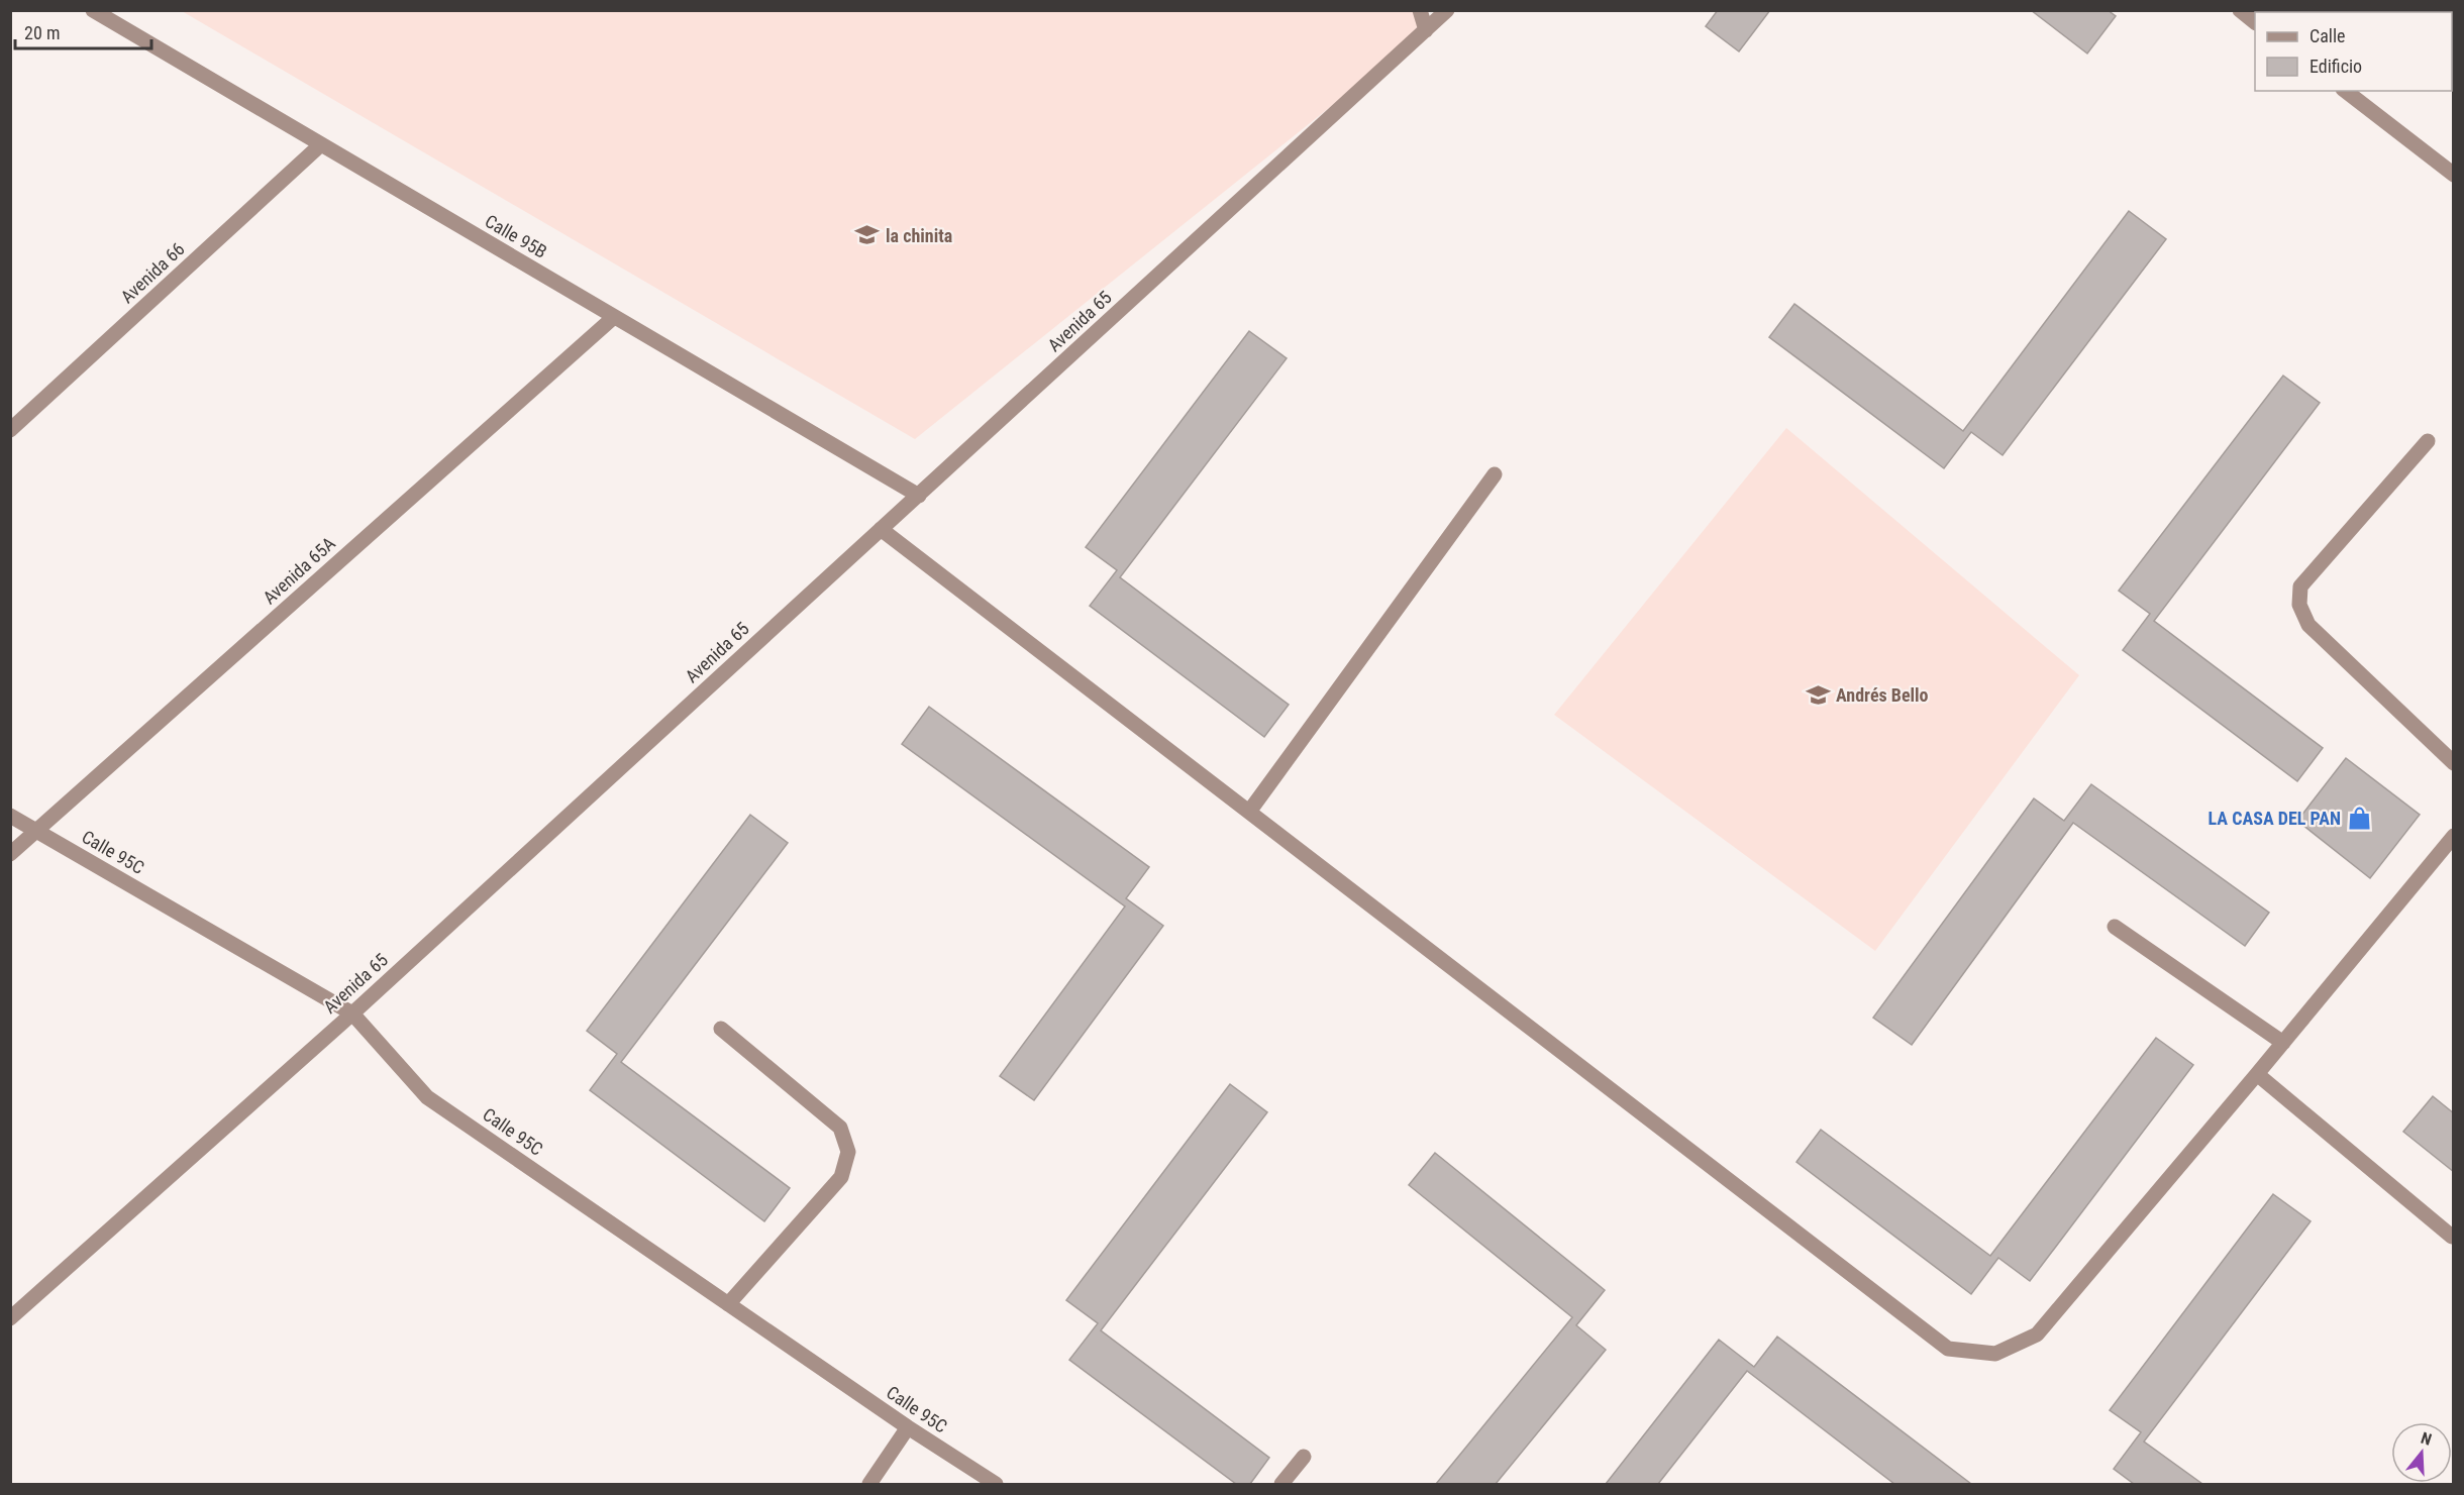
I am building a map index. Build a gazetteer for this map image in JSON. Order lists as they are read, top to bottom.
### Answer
{
  "streets": {
    "street": [
      "Calle 95B",
      "Avenida 66",
      "Avenida 65",
      "Avenida 65A",
      "Calle 95C"
    ]
  },
  "crossings": [
    ["Calle 95B", "Avenida 66"],
    ["Calle 95B", "Avenida 65"],
    ["Calle 95B", "Avenida 65A"],
    ["Avenida 65", "Calle 95C"],
    ["Avenida 65A", "Calle 95C"]
  ],
  "places": {
    "school or university": ["la chinita", "Andrés Bello"],
    "shop": ["LA CASA DEL PAN"]
  },
  "legend": ["Calle", "Edificio"],
  "scale_bar": "20 m",
  "north": "top"
}
